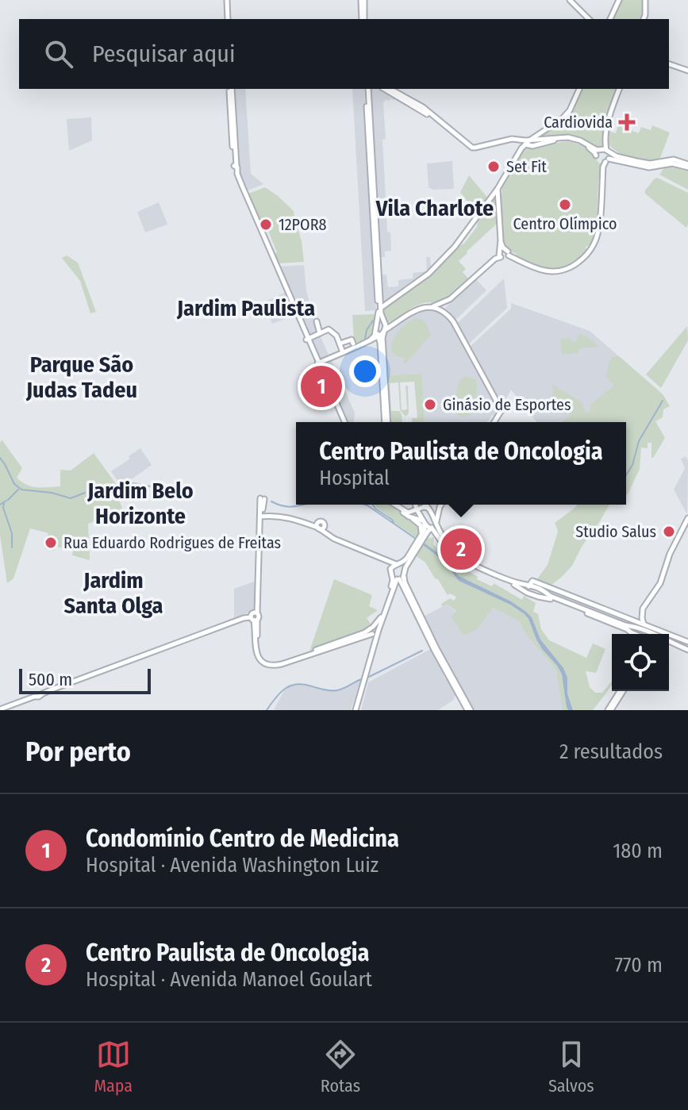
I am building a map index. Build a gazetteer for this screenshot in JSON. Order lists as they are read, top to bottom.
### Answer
{
  "districts": [
    "Vila Charlote",
    "Jardim Paulista",
    "Parque São Judas Tadeu",
    "Jardim Belo Horizonte",
    "Jardim Santa Olga"
  ],
  "places": {
    "health": ["Cardiovida"],
    "other": [
      "Set Fit",
      "Centro Olímpico",
      "12POR8",
      "Ginásio de Esportes",
      "Studio Salus",
      "Rua Eduardo Rodrigues de Freitas"
    ]
  },
  "scale_bar": "500 m",
  "page": {
    "search": "Pesquisar aqui",
    "pins": ["1", "2"],
    "popup": ["Centro Paulista de Oncologia", "Hospital"],
    "scale": "500 m",
    "heading": ["Por perto", "2 resultados"],
    "list": [
      {
        "mark": "1",
        "name": "Condomínio Centro de Medicina",
        "note": "Hospital · Avenida Washington Luiz",
        "value": "180 m"
      },
      {
        "mark": "2",
        "name": "Centro Paulista de Oncologia",
        "note": "Hospital · Avenida Manoel Goulart",
        "value": "770 m"
      }
    ],
    "nav": ["Mapa", "Rotas", "Salvos"]
  }
}
